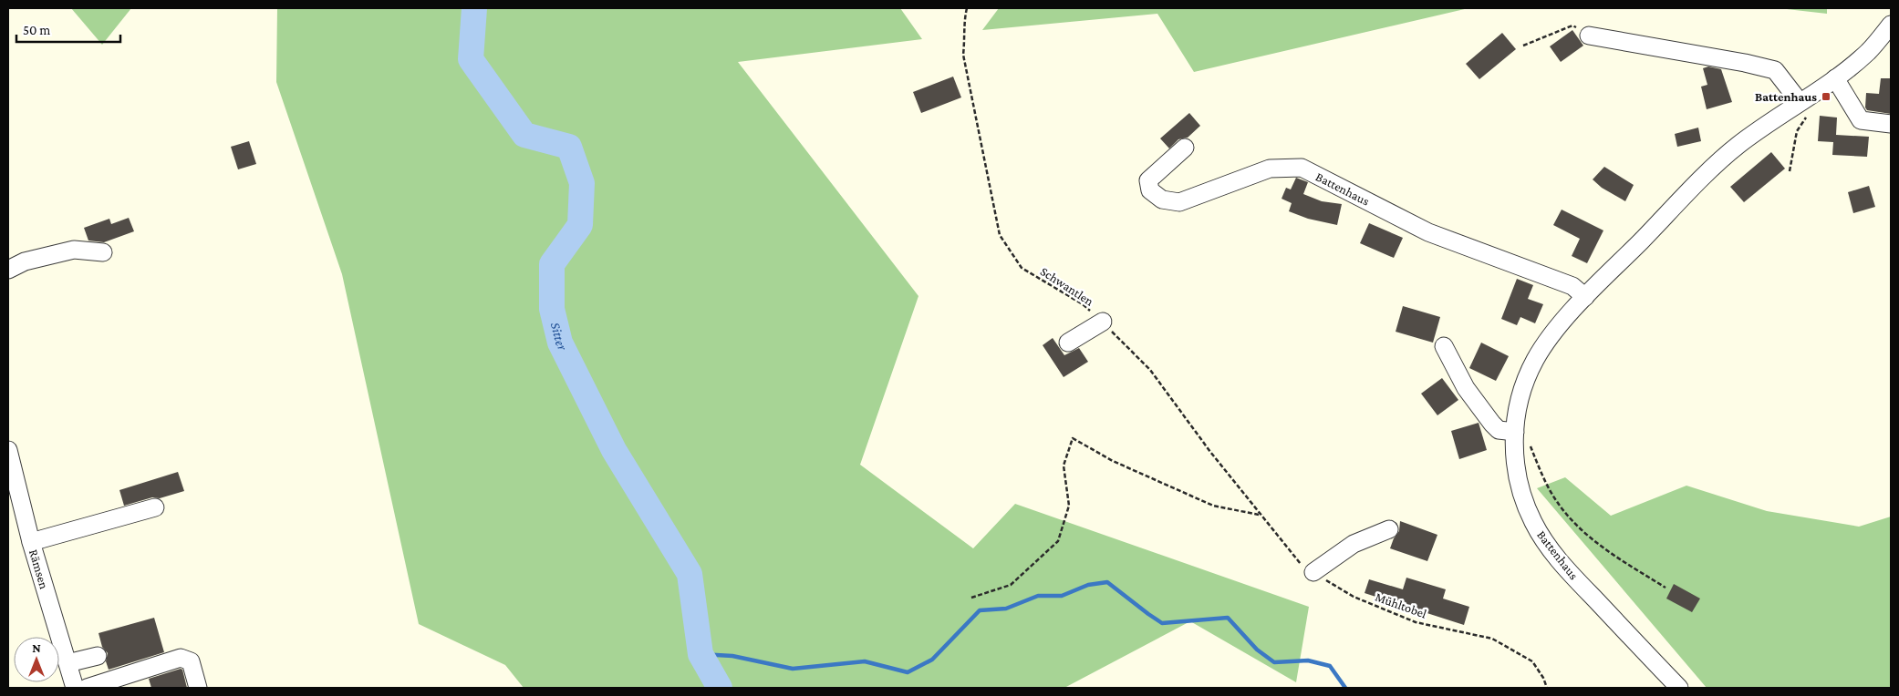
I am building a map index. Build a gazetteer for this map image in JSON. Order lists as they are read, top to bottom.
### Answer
{
  "streets": {
    "street": ["Battenhaus", "Rämsen"],
    "path": ["Schwantlen", "Mühltobel"]
  },
  "crossings": [
    ["Schwantlen", "Mühltobel"]
  ],
  "water": ["Sitter"],
  "places": {
    "transit": ["Battenhaus"]
  },
  "scale_bar": "50 m",
  "north": "top"
}
